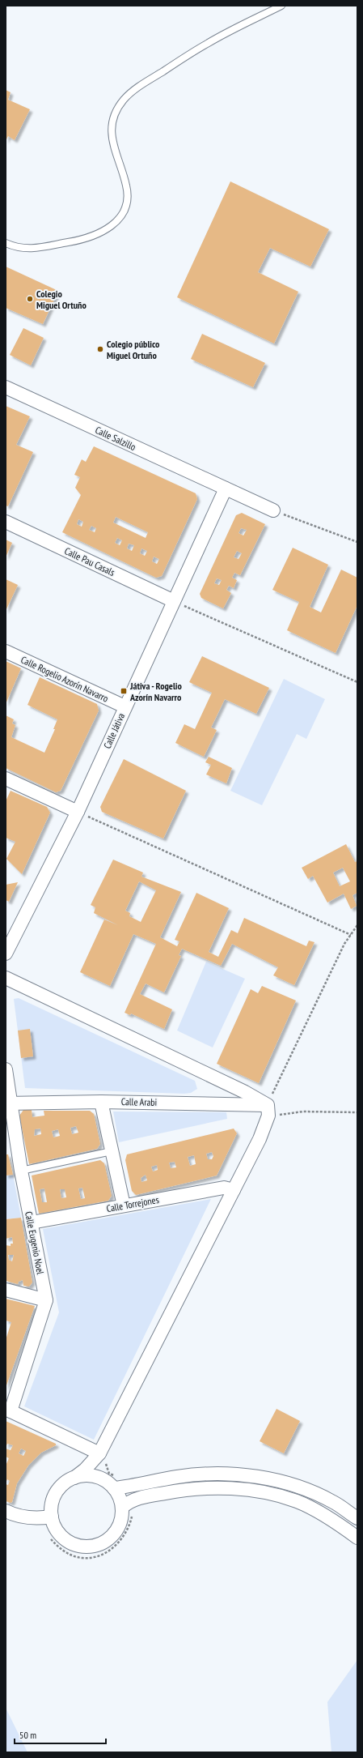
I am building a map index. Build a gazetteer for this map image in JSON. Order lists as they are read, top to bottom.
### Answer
{
  "streets": {
    "street": [
      "Calle Salzillo",
      "Calle Pau Casals",
      "Calle Rogelio Azorín Navarro",
      "Calle Játiva",
      "Calle Arabi",
      "Calle Torrejones",
      "Calle Eugenio Noel"
    ]
  },
  "crossings": [
    ["Calle Salzillo", "Calle Játiva"],
    ["Calle Pau Casals", "Calle Játiva"],
    ["Calle Rogelio Azorín Navarro", "Calle Játiva"],
    ["Calle Arabi", "Calle Eugenio Noel"],
    ["Calle Torrejones", "Calle Eugenio Noel"]
  ],
  "places": {
    "other": ["Colegio Miguel Ortuño", "Colegio público Miguel Ortuño"],
    "transit": ["Játiva - Rogelio Azorín Navarro"]
  },
  "scale_bar": "50 m"
}
